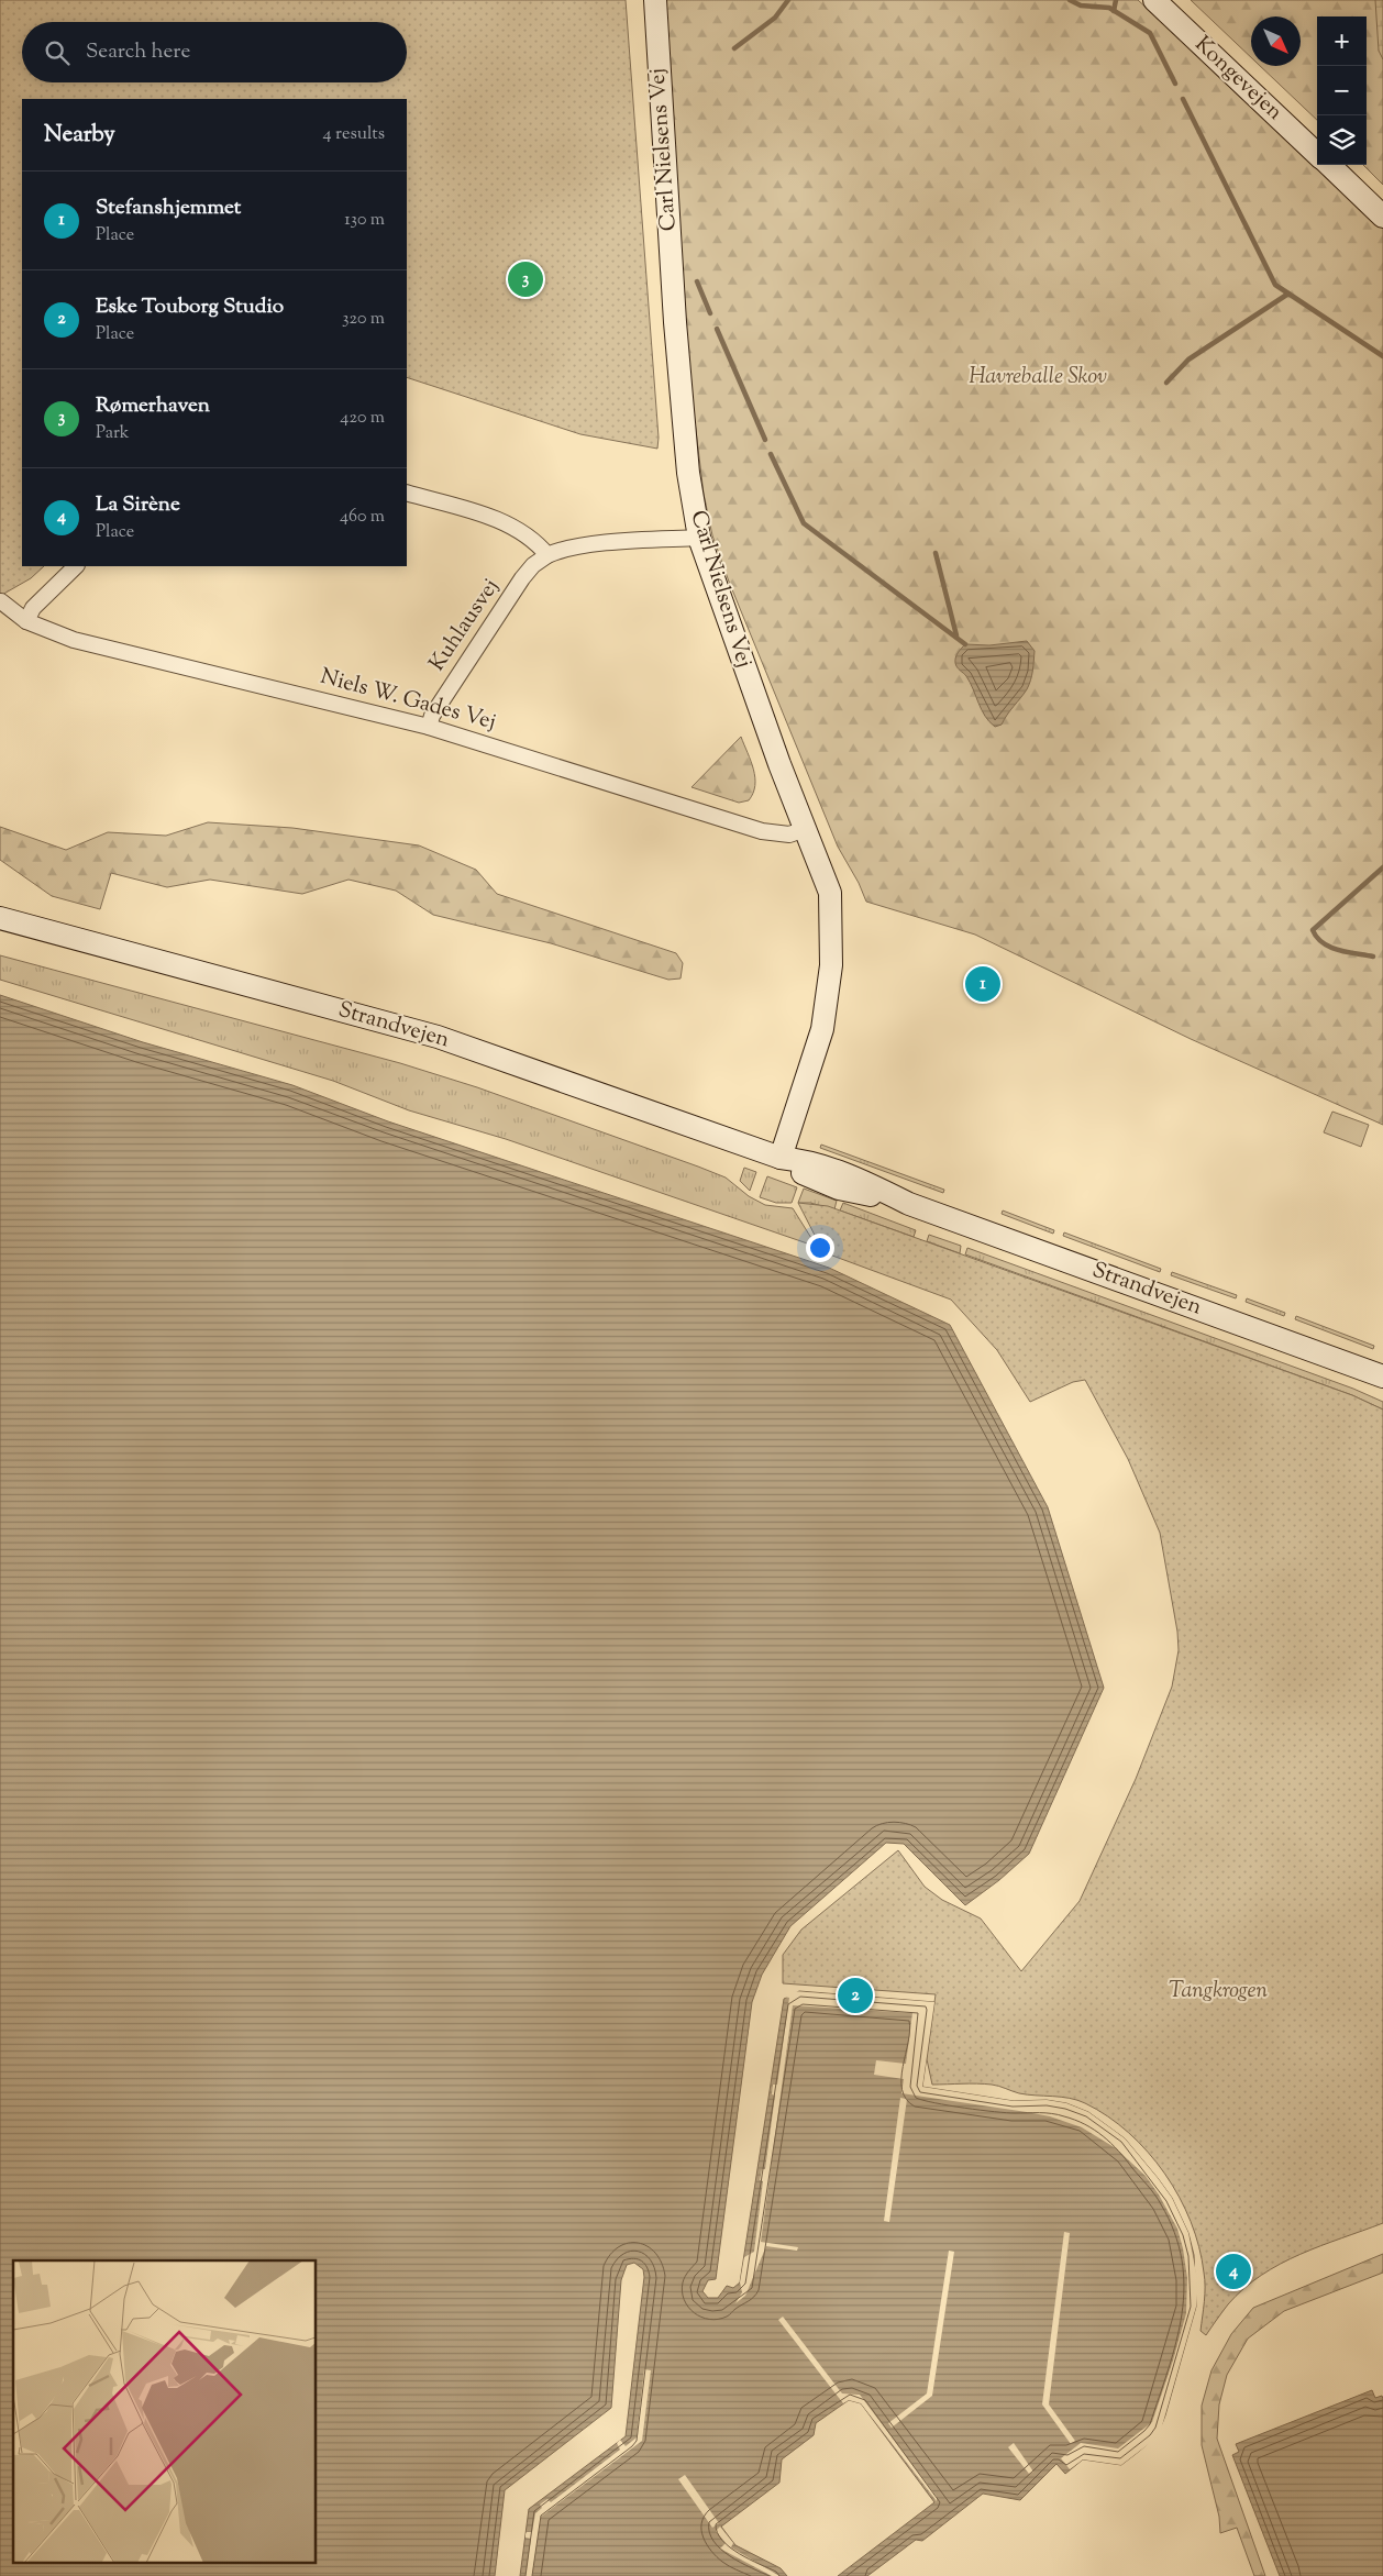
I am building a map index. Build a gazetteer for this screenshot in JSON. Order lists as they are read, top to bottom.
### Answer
{
  "streets": {
    "street": [
      "Kongevejen",
      "Carl Nielsens Vej",
      "Kuhlausvej",
      "Niels W. Gades Vej",
      "Strandvejen"
    ]
  },
  "crossings": [
    ["Carl Nielsens Vej", "Niels W. Gades Vej"],
    ["Carl Nielsens Vej", "Strandvejen"],
    ["Kuhlausvej", "Niels W. Gades Vej"]
  ],
  "parks": ["Havreballe Skov", "Tangkrogen"],
  "north": "bottom right",
  "page": {
    "map_buttons": ["+", "−"],
    "search": "Search here",
    "heading": ["Nearby", "4 results"],
    "list": [
      {
        "mark": "1",
        "name": "Stefanshjemmet",
        "note": "Place",
        "value": "130 m"
      },
      {
        "mark": "2",
        "name": "Eske Touborg Studio",
        "note": "Place",
        "value": "320 m"
      },
      {
        "mark": "3",
        "name": "Rømerhaven",
        "note": "Park",
        "value": "420 m"
      },
      {
        "mark": "4",
        "name": "La Sirène",
        "note": "Place",
        "value": "460 m"
      }
    ],
    "pins": [
      "3",
      "1",
      "2",
      "4"
    ]
  }
}
